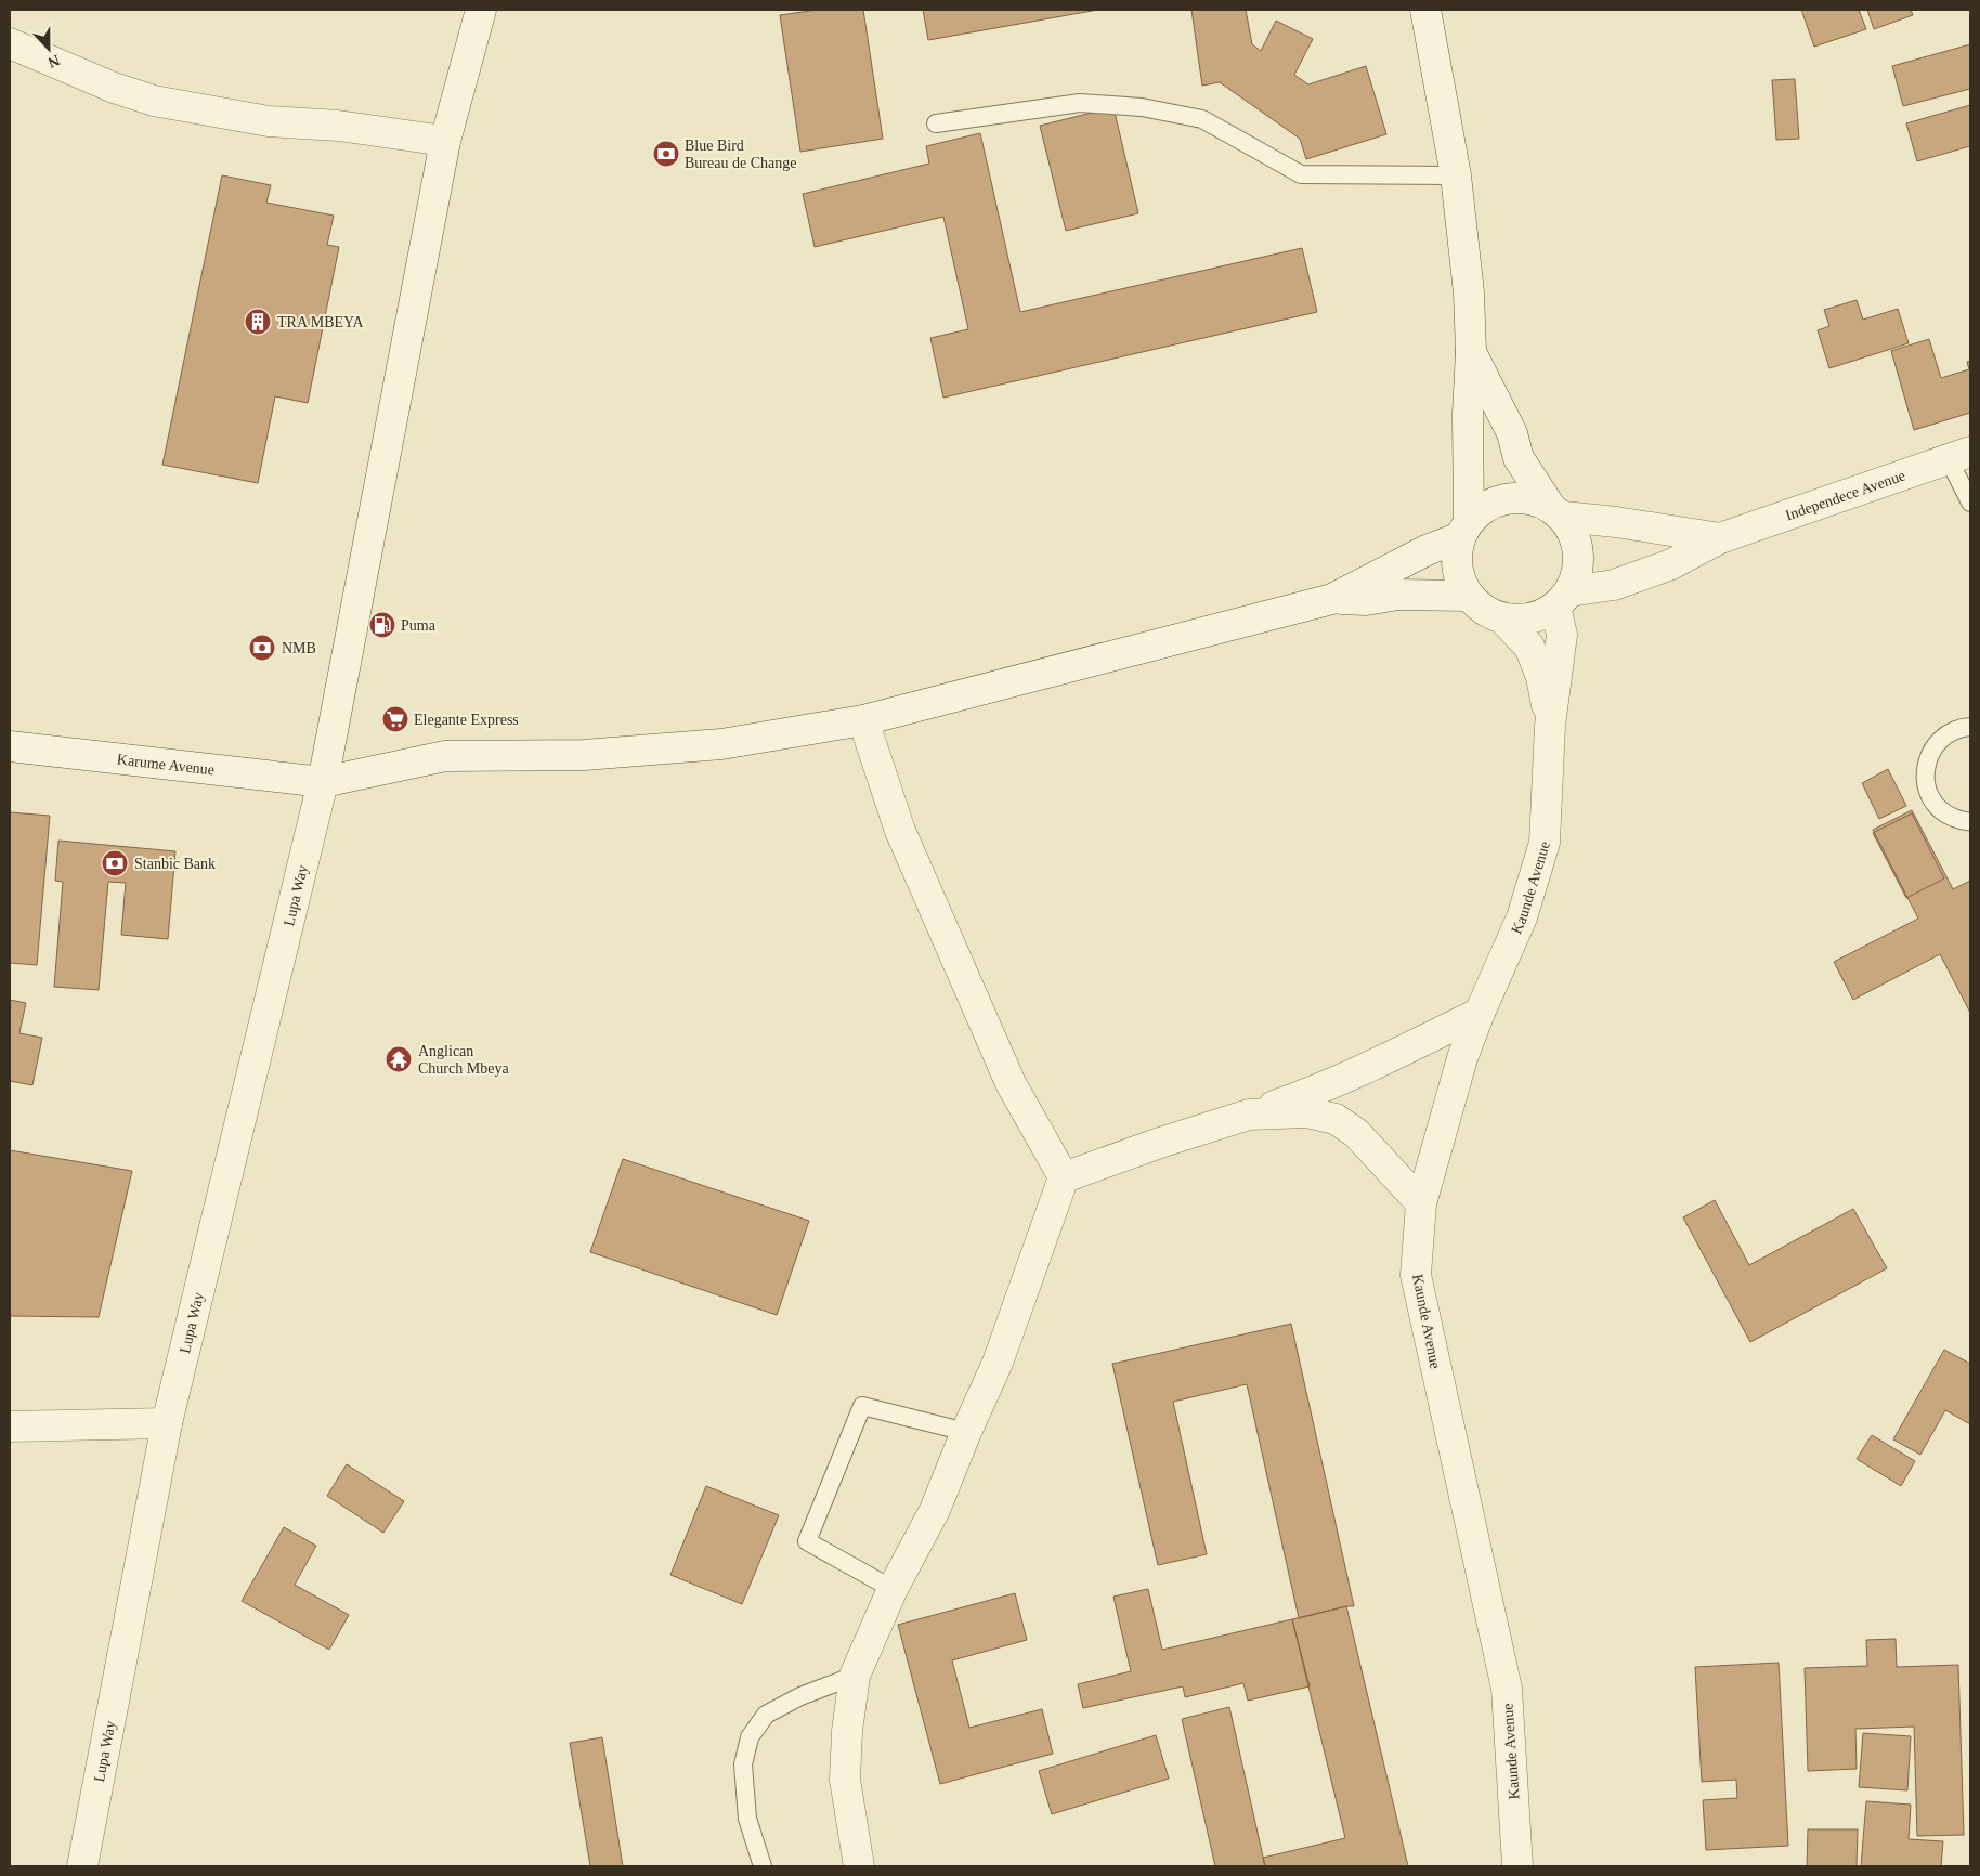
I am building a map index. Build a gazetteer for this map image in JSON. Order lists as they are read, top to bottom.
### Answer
{
  "streets": {
    "street": [
      "Independece Avenue",
      "Karume Avenue",
      "Kaunde Avenue",
      "Lupa Way"
    ]
  },
  "crossings": [
    ["Karume Avenue", "Lupa Way"]
  ],
  "places": {
    "bank": ["Blue Bird Bureau de Change", "NMB", "Stanbic Bank"],
    "building": ["TRA MBEYA"],
    "fuel station": ["Puma"],
    "supermarket": ["Elegante Express"],
    "temple": ["Anglican Church Mbeya"]
  },
  "north": "bottom"
}
